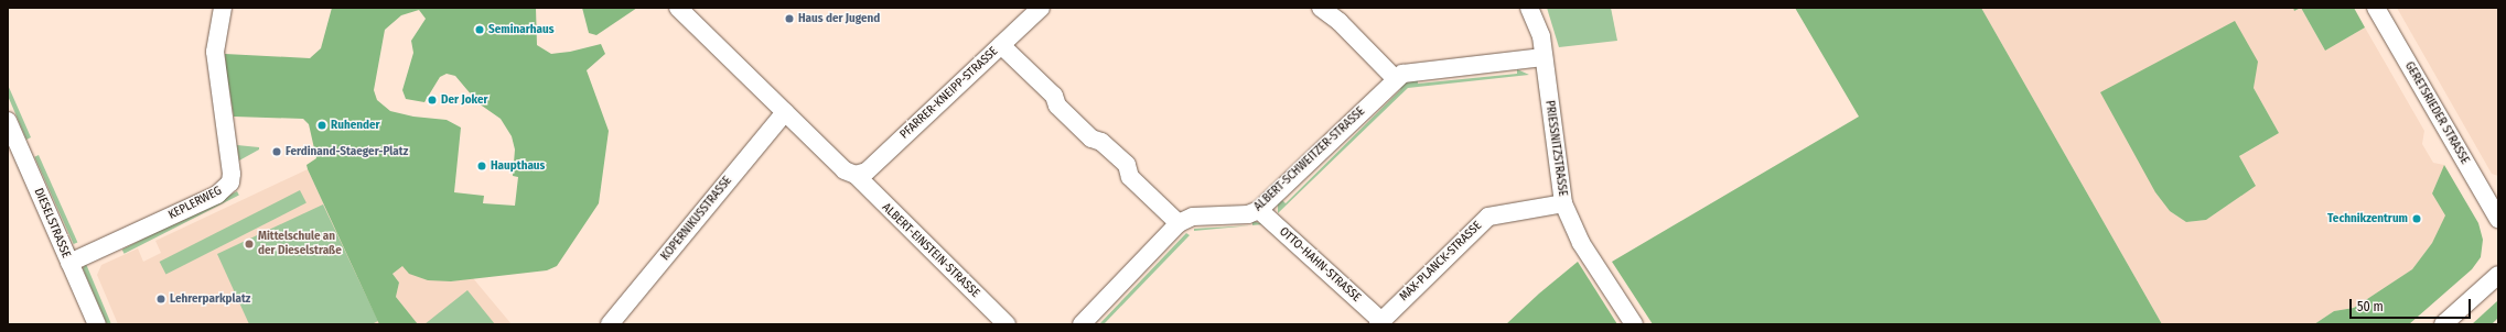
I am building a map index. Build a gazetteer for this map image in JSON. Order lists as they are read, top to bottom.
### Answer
{
  "streets": {
    "street": [
      "PFARRER-KNEIPP-STRASSE",
      "GERETSRIEDER STRASSE",
      "PRIESSNITZSTRASSE",
      "ALBERT-SCHWEITZER-STRASSE",
      "KEPLERWEG",
      "KOPERNIKUSSTRASSE",
      "DIESELSTRASSE",
      "ALBERT-EINSTEIN-STRASSE",
      "MAX-PLANCK-STRASSE",
      "OTTO-HAHN-STRASSE"
    ]
  },
  "crossings": [
    ["PFARRER-KNEIPP-STRASSE", "ALBERT-EINSTEIN-STRASSE"],
    ["PRIESSNITZSTRASSE", "ALBERT-SCHWEITZER-STRASSE"],
    ["PRIESSNITZSTRASSE", "MAX-PLANCK-STRASSE"],
    ["ALBERT-SCHWEITZER-STRASSE", "OTTO-HAHN-STRASSE"],
    ["KEPLERWEG", "DIESELSTRASSE"],
    ["MAX-PLANCK-STRASSE", "OTTO-HAHN-STRASSE"]
  ],
  "places": [
    "Haus der Jugend",
    "Seminarhaus",
    "Der Joker",
    "Ruhender",
    "Ferdinand-Staeger-Platz",
    "Haupthaus",
    "Technikzentrum",
    "Mittelschule an der Dieselstraße",
    "Lehrerparkplatz"
  ],
  "scale_bar": "50 m"
}
